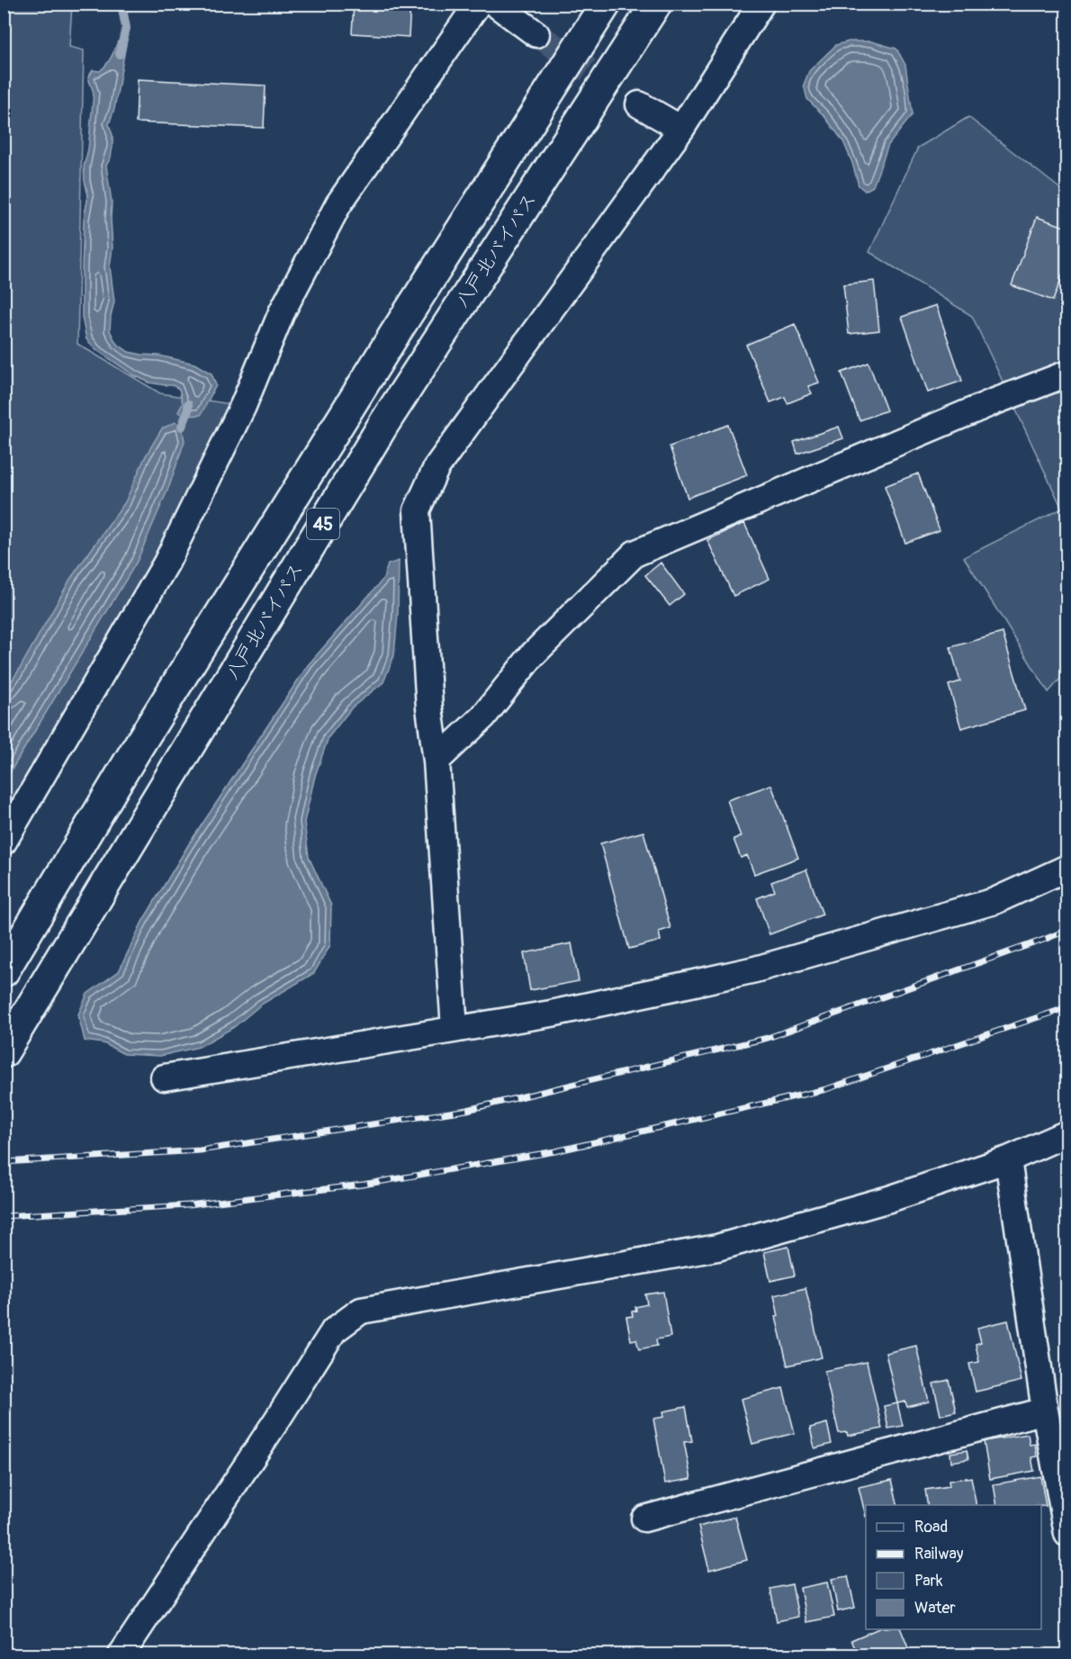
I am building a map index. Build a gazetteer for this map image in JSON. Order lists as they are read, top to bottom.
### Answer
{
  "streets": {
    "highway": ["八戸北バイパス", "45"]
  },
  "legend": [
    "Road",
    "Railway",
    "Park",
    "Water"
  ]
}
